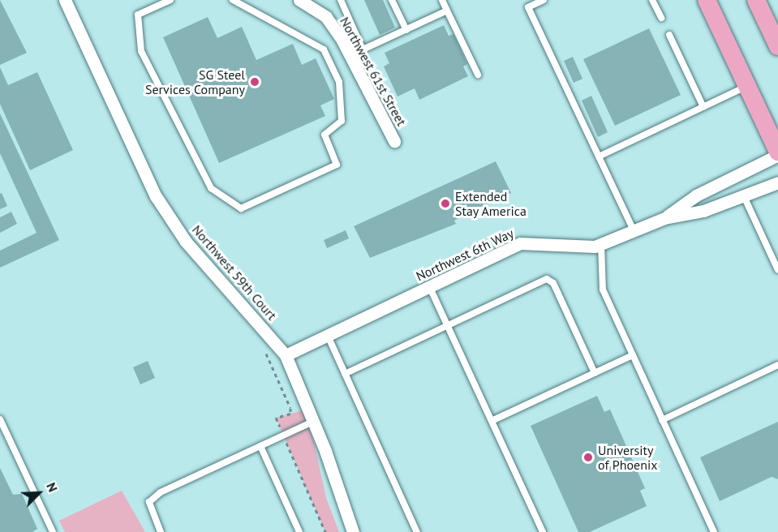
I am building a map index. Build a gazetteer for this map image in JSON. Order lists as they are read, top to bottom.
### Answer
{
  "streets": {
    "street": ["Northwest 61st Street", "Northwest 6th Way", "Northwest 59th Court"]
  },
  "crossings": [
    ["Northwest 6th Way", "Northwest 59th Court"]
  ],
  "places": ["SG Steel Services Company", "Extended Stay America", "University of Phoenix"],
  "north": "top right"
}
